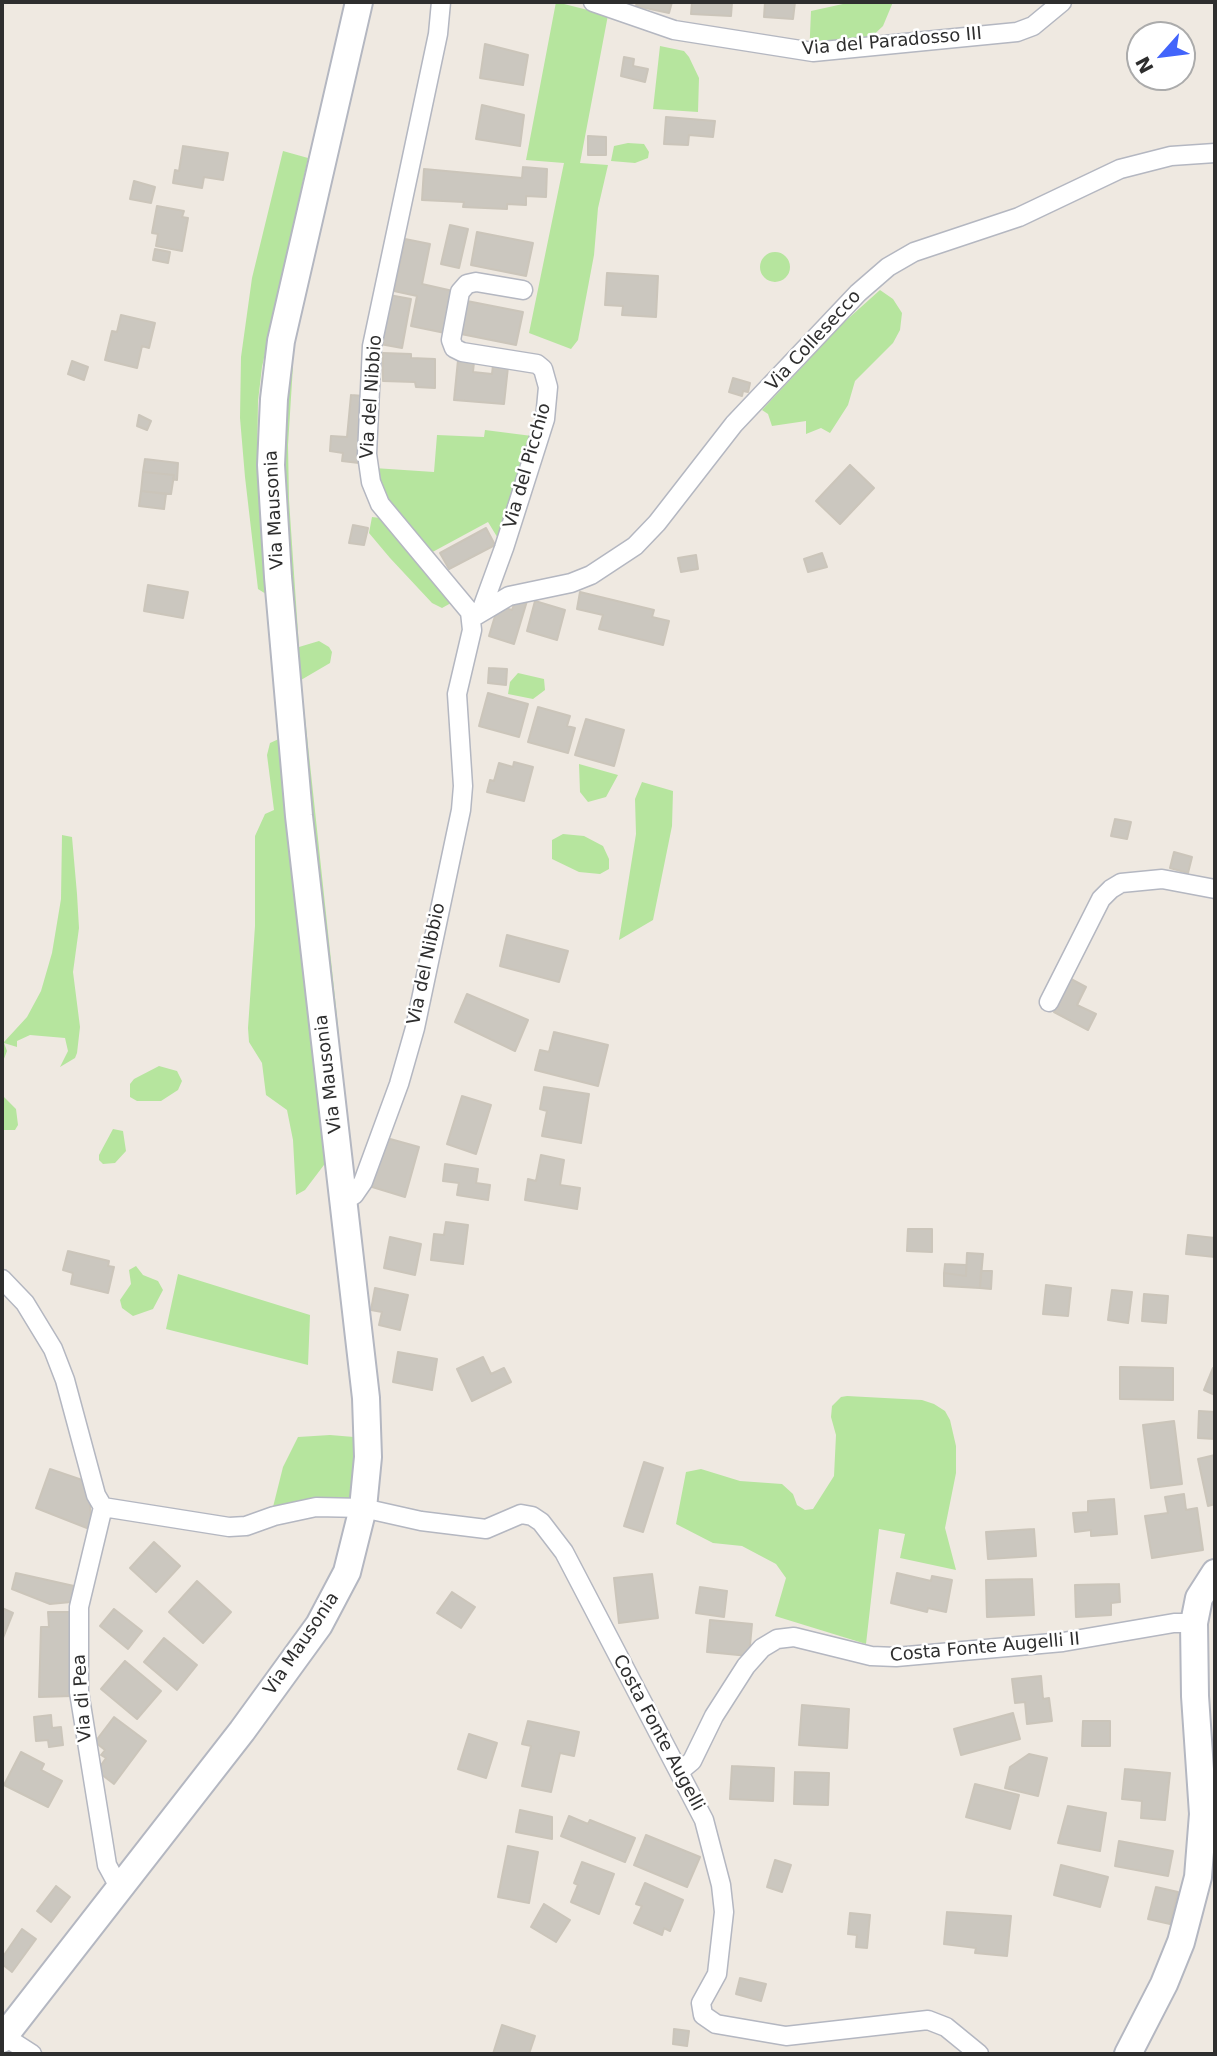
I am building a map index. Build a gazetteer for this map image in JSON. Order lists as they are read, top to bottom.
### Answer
{
  "streets": {
    "main road": ["Via Mausonia"],
    "street": [
      "Via del Paradosso III",
      "Via Collesecco",
      "Via del Nibbio",
      "Via del Picchio",
      "Costa Fonte Augelli II",
      "Via di Pea",
      "Costa Fonte Augelli"
    ]
  },
  "crossings": [
    ["Via Collesecco", "Via del Nibbio"],
    ["Via Collesecco", "Via del Picchio"],
    ["Via del Nibbio", "Via del Picchio"],
    ["Via del Nibbio", "Via Mausonia"],
    ["Via Mausonia", "Via di Pea"],
    ["Via Mausonia", "Costa Fonte Augelli"],
    ["Costa Fonte Augelli II", "Costa Fonte Augelli"],
    ["Via di Pea", "Costa Fonte Augelli"]
  ],
  "north": "bottom left"
}
